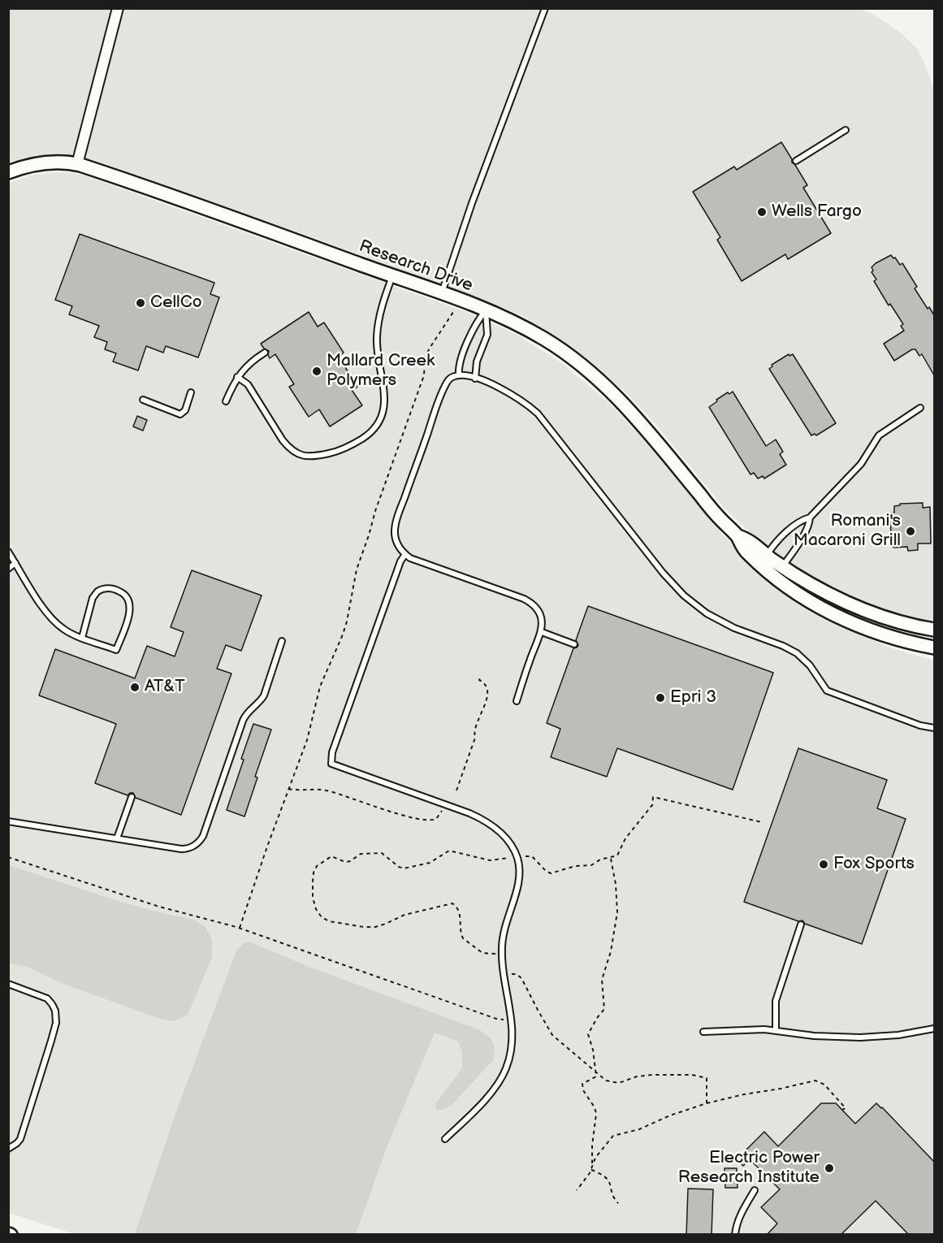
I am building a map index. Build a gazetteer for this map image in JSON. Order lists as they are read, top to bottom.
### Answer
{
  "streets": {
    "street": ["Research Drive"]
  },
  "places": [
    "Wells Fargo",
    "CellCo",
    "Mallard Creek Polymers",
    "Romani's Macaroni Grill",
    "AT&T",
    "Epri 3",
    "Fox Sports",
    "Electric Power Research Institute"
  ]
}
